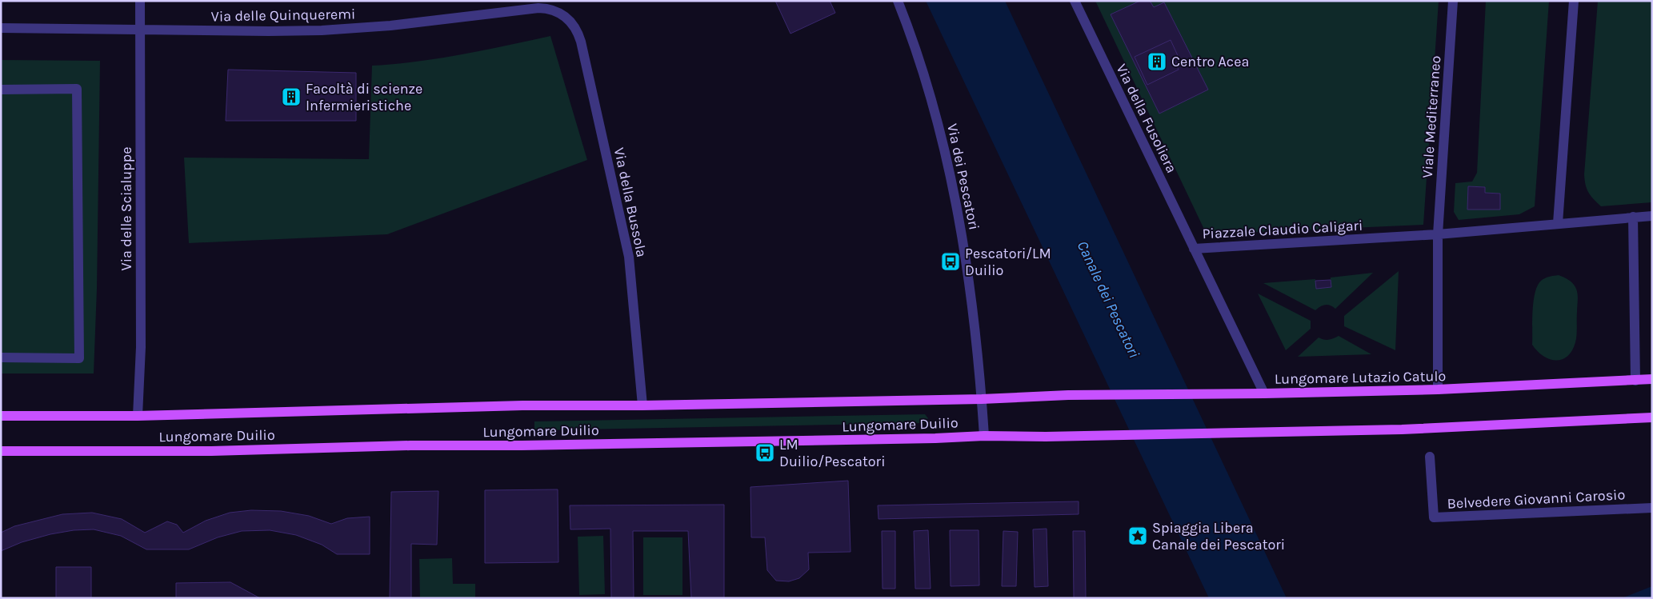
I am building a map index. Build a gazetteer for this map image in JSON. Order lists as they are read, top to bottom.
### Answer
{
  "streets": {
    "main road": ["Lungomare Lutazio Catulo", "Lungomare Duilio"],
    "street": [
      "Via delle Quinqueremi",
      "Viale Mediterraneo",
      "Via della Fusoliera",
      "Via dei Pescatori",
      "Via della Bussola",
      "Via delle Scialuppe",
      "Piazzale Claudio Caligari",
      "Belvedere Giovanni Carosio"
    ]
  },
  "crossings": [
    ["Via delle Quinqueremi", "Via della Bussola"],
    ["Via delle Quinqueremi", "Via delle Scialuppe"],
    ["Viale Mediterraneo", "Piazzale Claudio Caligari"],
    ["Via della Fusoliera", "Piazzale Claudio Caligari"],
    ["Via dei Pescatori", "Lungomare Duilio"],
    ["Via della Bussola", "Lungomare Duilio"],
    ["Via delle Scialuppe", "Lungomare Duilio"],
    ["Piazzale Claudio Caligari", "Lungomare Lutazio Catulo"],
    ["Lungomare Lutazio Catulo", "Lungomare Duilio"]
  ],
  "water": ["Canale dei Pescatori"],
  "places": {
    "building": ["Centro Acea", "Facoltà di scienze Infermieristiche"],
    "bus stop": ["Pescatori/LM Duilio", "LM Duilio/Pescatori"],
    "place": ["Spiaggia Libera Canale dei Pescatori"]
  }
}
